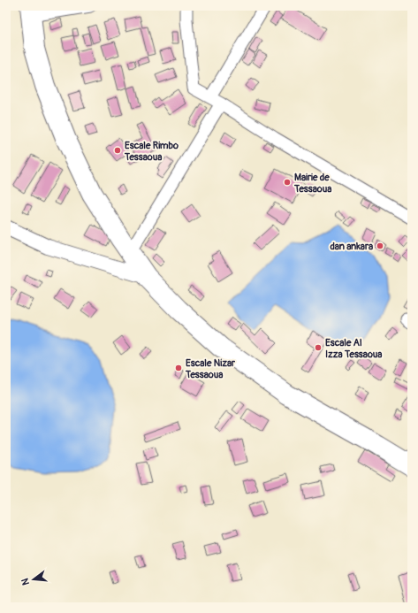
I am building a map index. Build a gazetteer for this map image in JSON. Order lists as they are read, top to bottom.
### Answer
{
  "places": [
    "Escale Rimbo Tessaoua",
    "Mairie de Tessaoua",
    "dan ankara",
    "Escale Al Izza Tessaoua",
    "Escale Nizar Tessaoua"
  ],
  "north": "left"
}
